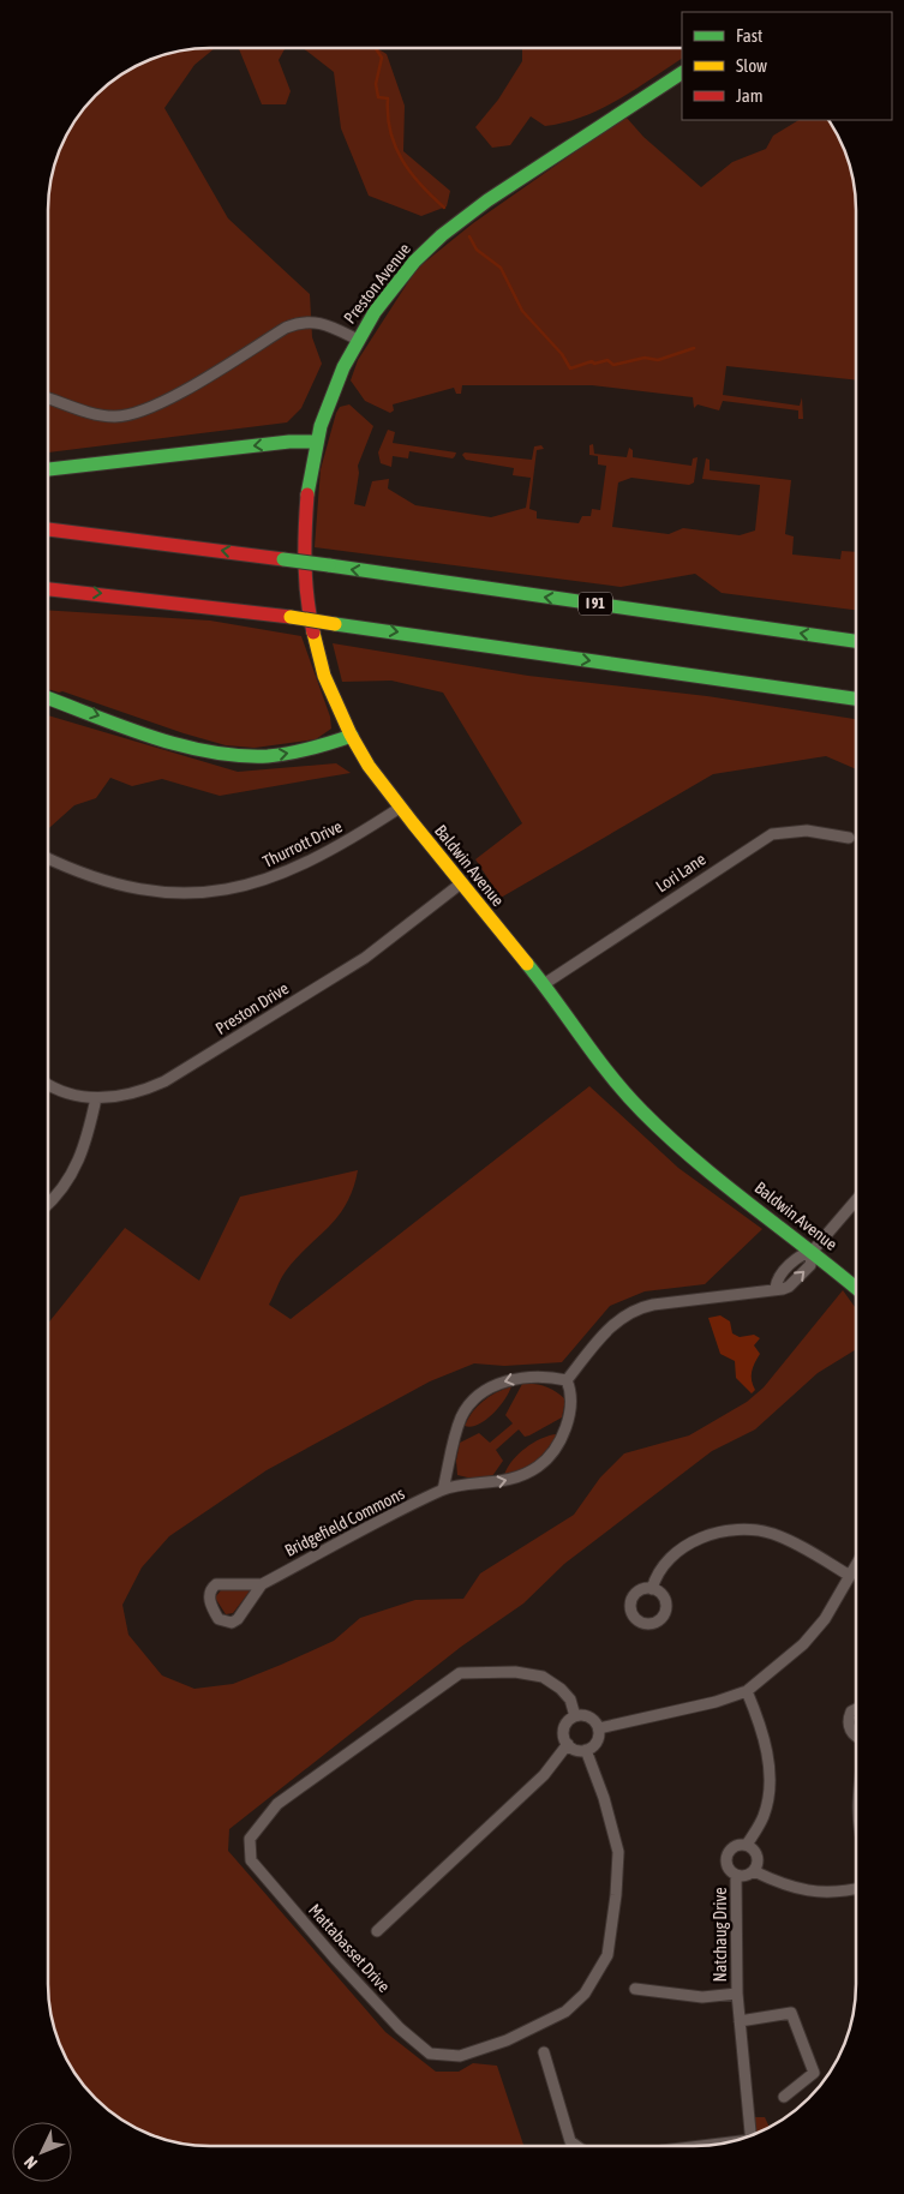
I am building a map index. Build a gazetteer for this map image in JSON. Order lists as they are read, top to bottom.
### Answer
{
  "streets": {
    "main road": ["Preston Avenue", "I 91", "Baldwin Avenue"],
    "street": [
      "Thurrott Drive",
      "Lori Lane",
      "Preston Drive",
      "Bridgefield Commons",
      "Natchaug Drive",
      "Mattabasset Drive"
    ]
  },
  "crossings": [
    ["Preston Avenue", "Baldwin Avenue"],
    ["Thurrott Drive", "Baldwin Avenue"],
    ["Baldwin Avenue", "Lori Lane"],
    ["Baldwin Avenue", "Preston Drive"]
  ],
  "legend": ["Fast", "Slow", "Jam"],
  "north": "bottom left"
}
